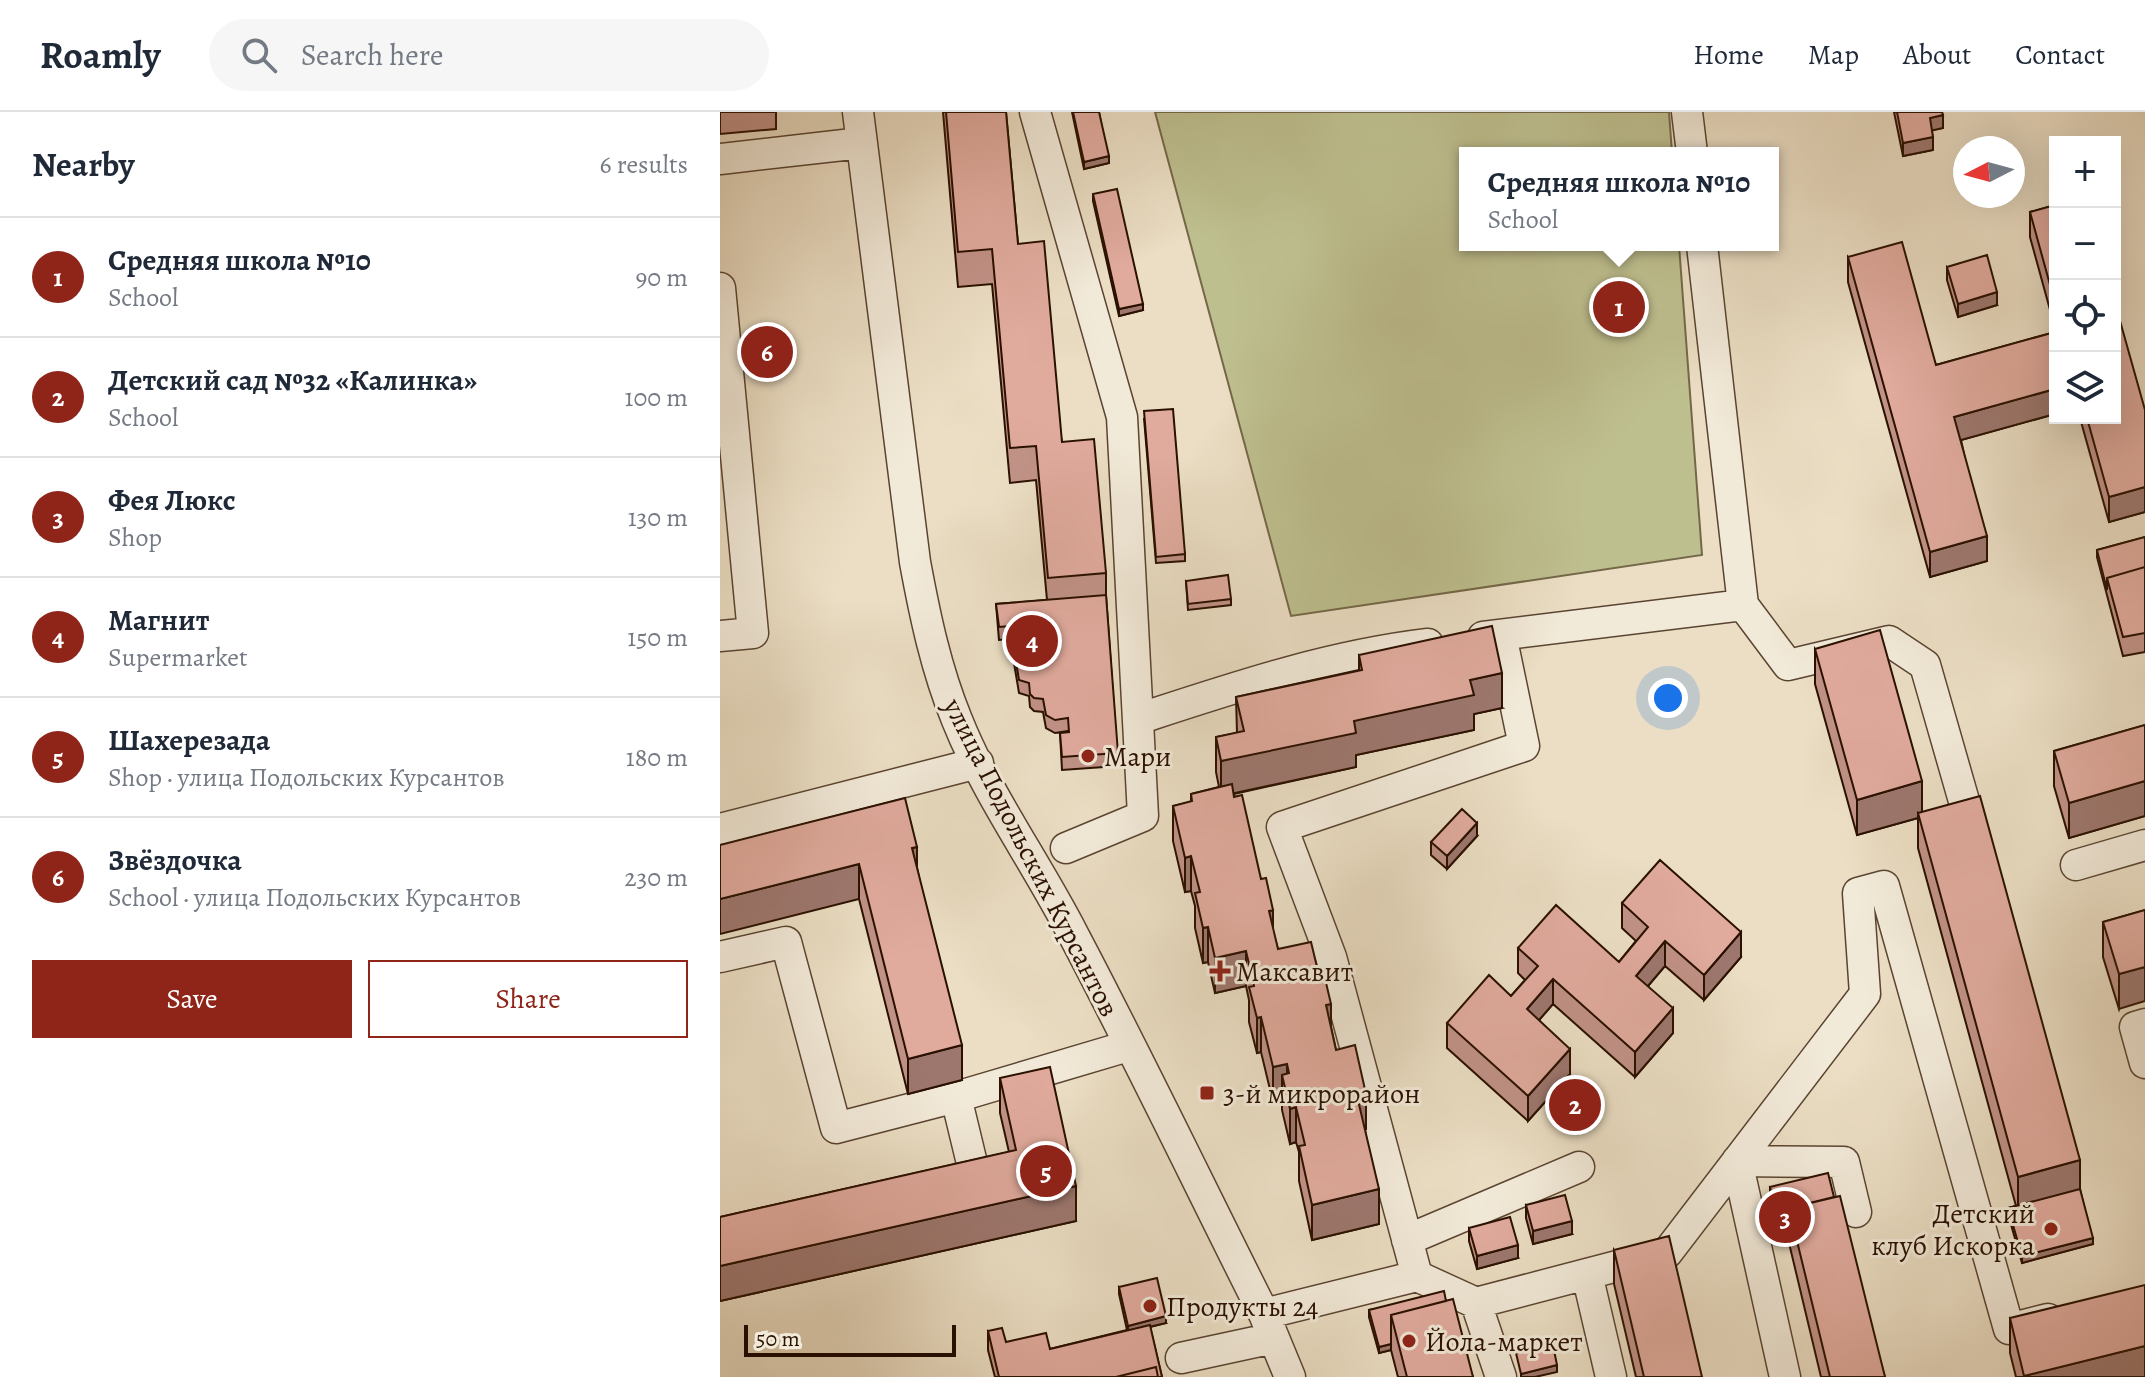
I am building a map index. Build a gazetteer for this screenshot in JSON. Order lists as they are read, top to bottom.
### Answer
{
  "streets": {
    "street": ["улица Подольских Курсантов"]
  },
  "places": {
    "other": [
      "Мари",
      "Детский клуб Искорка",
      "Продукты 24",
      "Йола-маркет"
    ],
    "health": ["Максавит"],
    "transit": ["3-й микрорайон"]
  },
  "scale_bar": "50 m",
  "north": "left",
  "page": {
    "header": "Roamly",
    "search": "Search here",
    "nav": [
      "Home",
      "Map",
      "About",
      "Contact"
    ],
    "heading": ["Nearby", "6 results"],
    "map_buttons": ["+", "−"],
    "popup": ["Средняя школа №10", "School"],
    "list": [
      {
        "mark": "1",
        "name": "Средняя школа №10",
        "note": "School",
        "value": "90 m"
      },
      {
        "mark": "2",
        "name": "Детский сад №32 «Калинка»",
        "note": "School",
        "value": "100 m"
      },
      {
        "mark": "3",
        "name": "Фея Люкс",
        "note": "Shop",
        "value": "130 m"
      },
      {
        "mark": "4",
        "name": "Магнит",
        "note": "Supermarket",
        "value": "150 m"
      },
      {
        "mark": "5",
        "name": "Шахерезада",
        "note": "Shop · улица Подольских Курсантов",
        "value": "180 m"
      },
      {
        "mark": "6",
        "name": "Звёздочка",
        "note": "School · улица Подольских Курсантов",
        "value": "230 m"
      }
    ],
    "pins": [
      "1",
      "6",
      "4",
      "2",
      "5",
      "3"
    ],
    "buttons": ["Save", "Share"],
    "scale": "50 m"
  }
}
